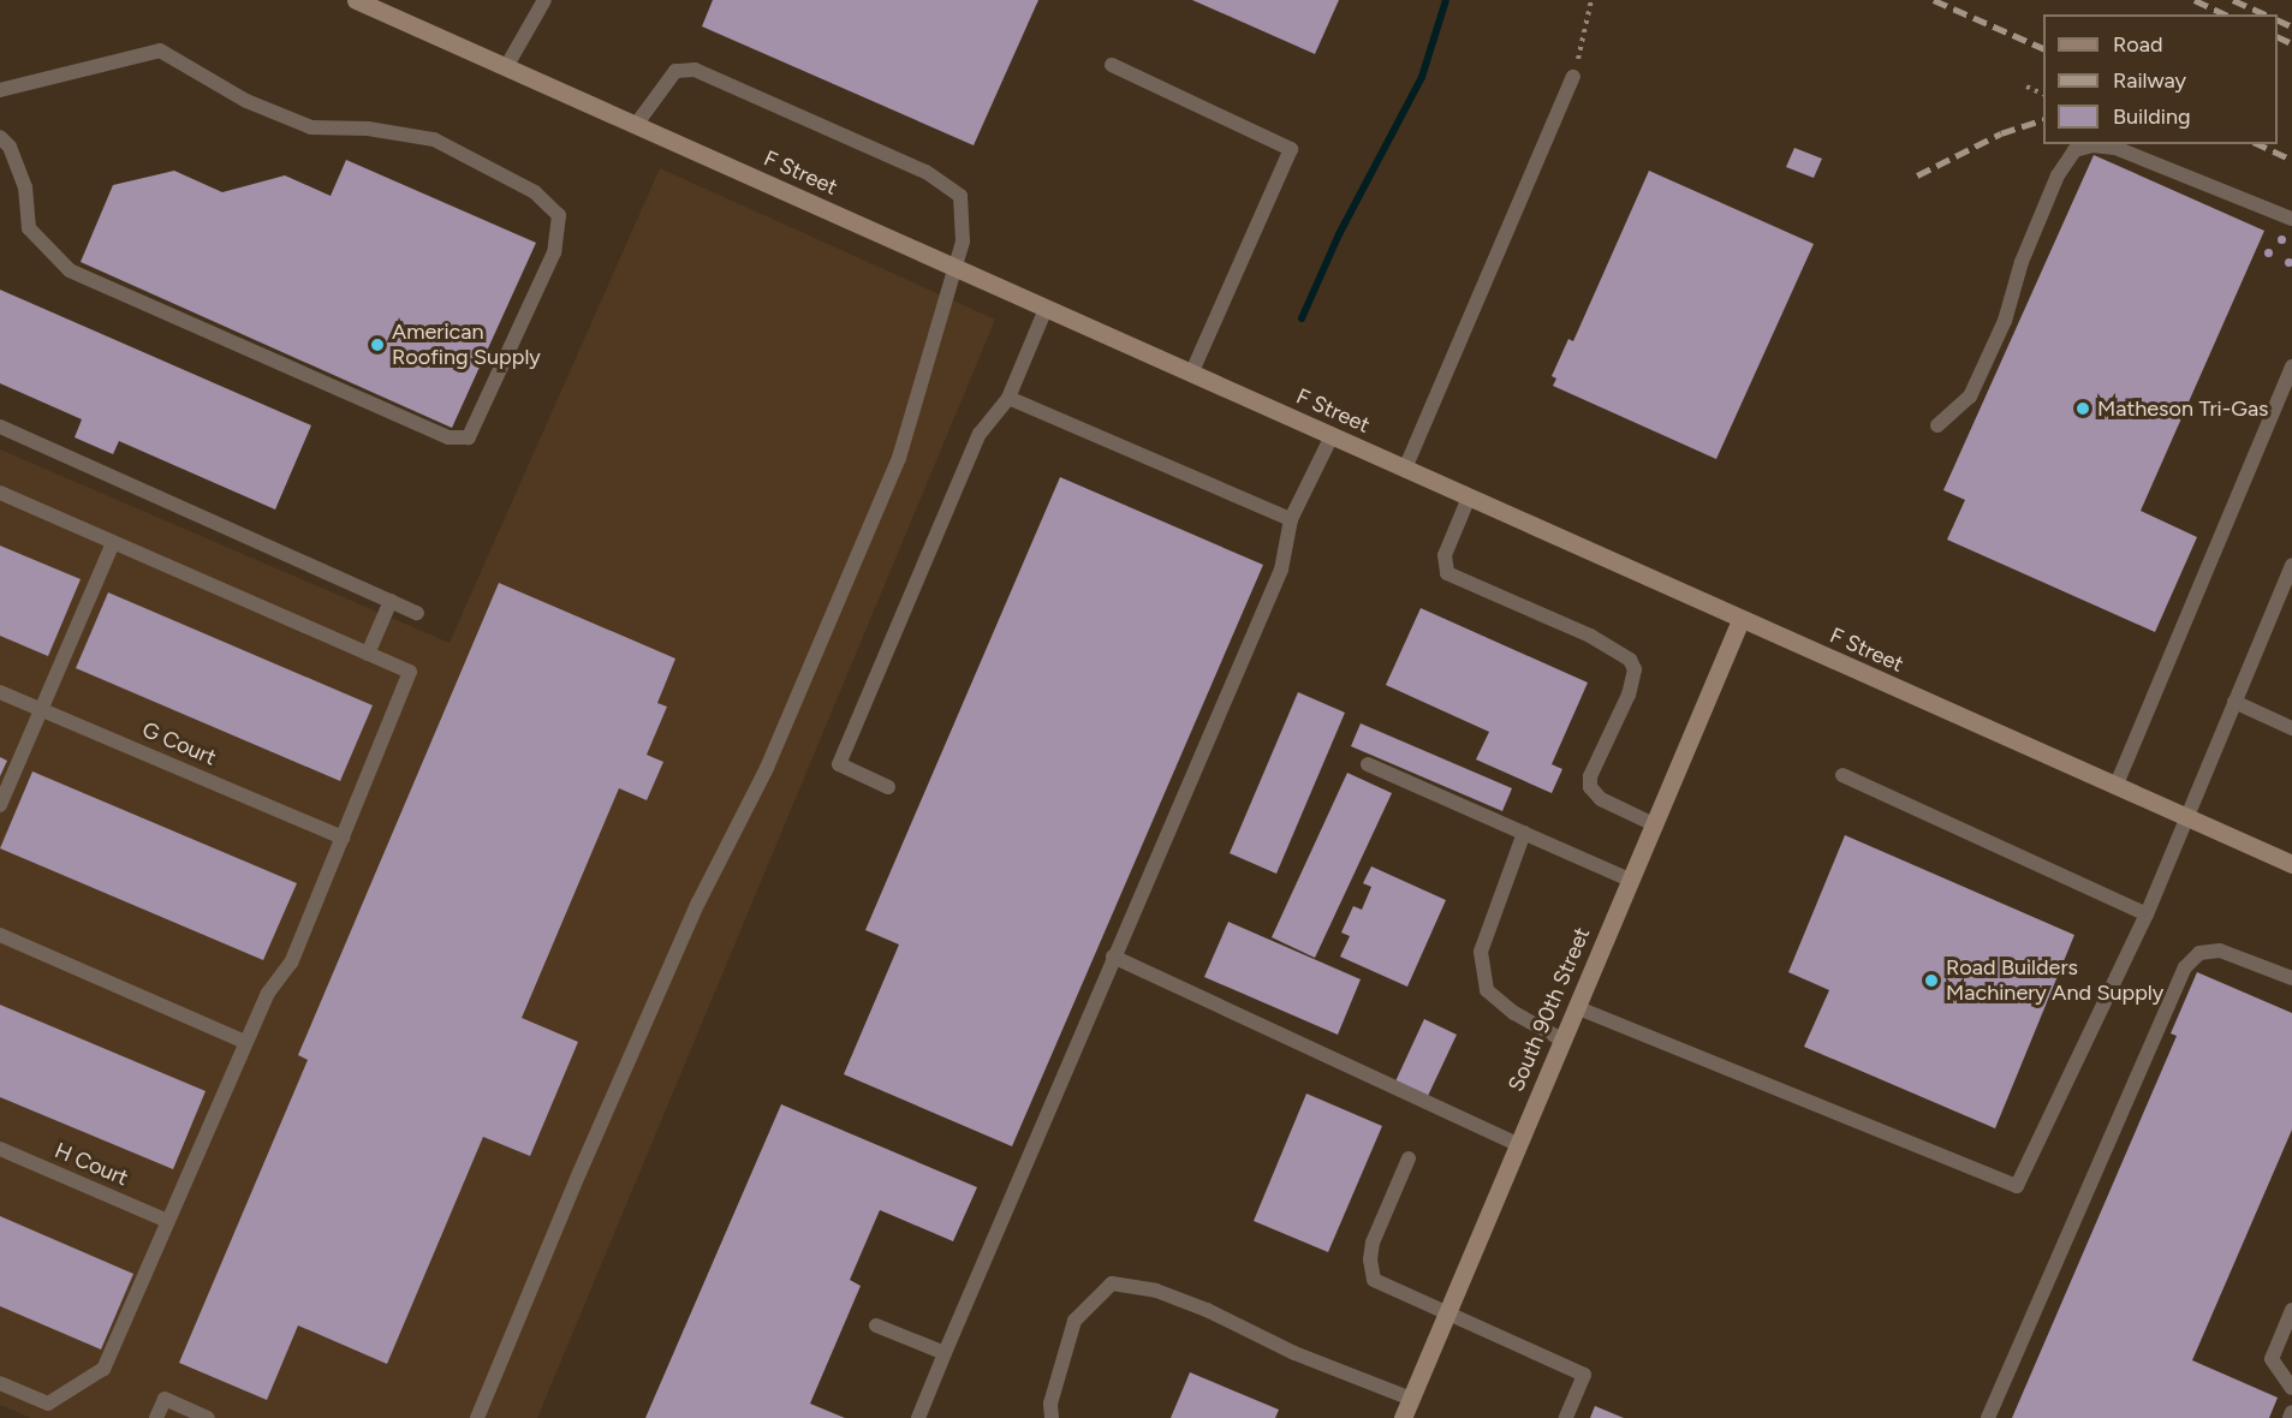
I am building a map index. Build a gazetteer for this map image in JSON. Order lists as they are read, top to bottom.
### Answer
{
  "streets": {
    "street": ["F Street", "South 90th Street"],
    "lane": ["G Court", "H Court"]
  },
  "crossings": [
    ["F Street", "South 90th Street"]
  ],
  "places": ["American Roofing Supply", "Matheson Tri-Gas", "Road Builders Machinery And Supply"],
  "legend": ["Road", "Railway", "Building"]
}
